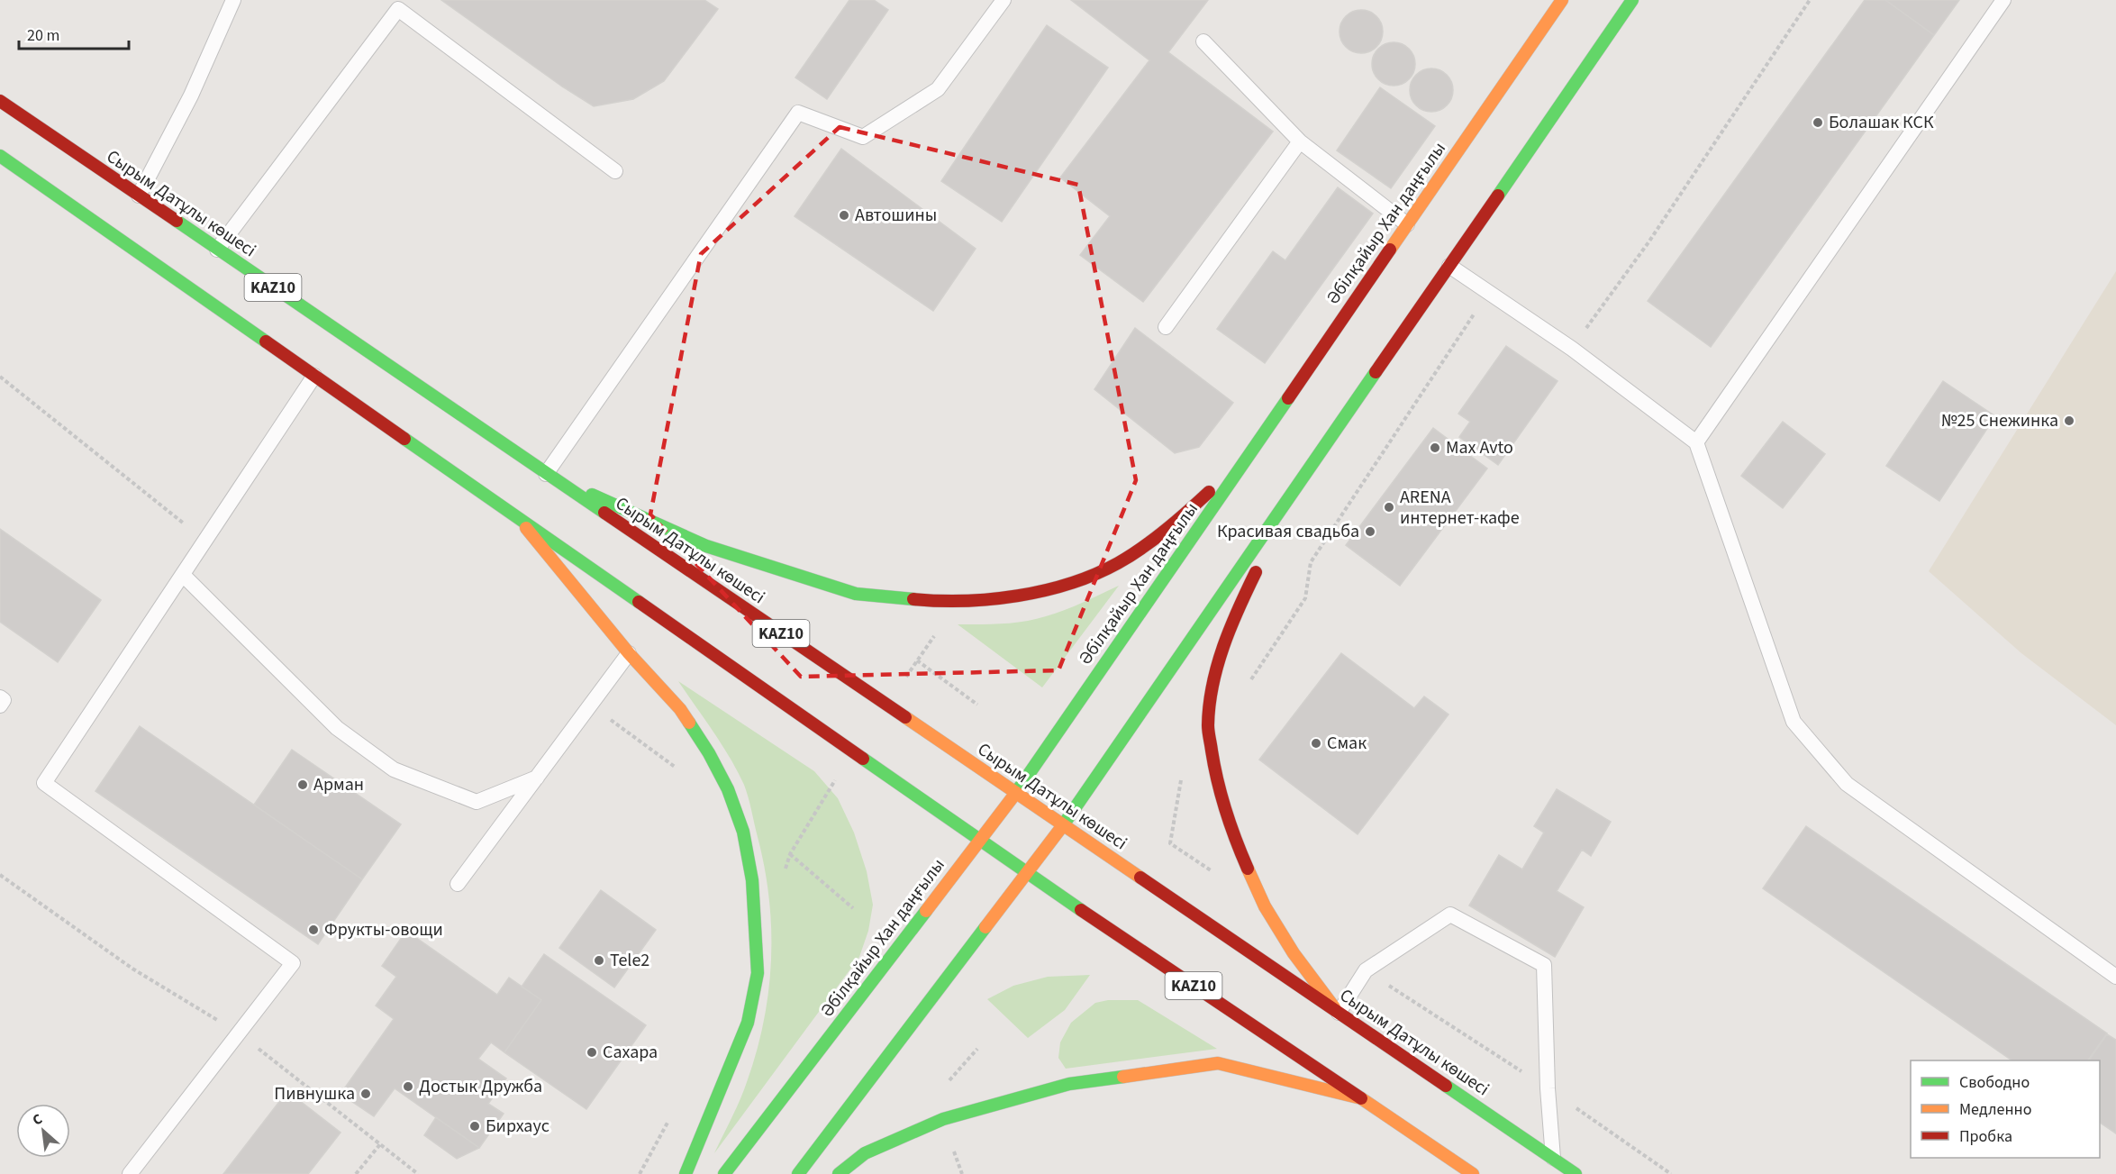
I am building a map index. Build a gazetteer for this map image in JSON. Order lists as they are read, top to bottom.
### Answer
{
  "streets": {
    "main road": ["Сырым Датұлы көшесі", "Әбілқайыр Хан даңғылы", "KAZ10"]
  },
  "crossings": [
    ["Сырым Датұлы көшесі", "Әбілқайыр Хан даңғылы"],
    ["Әбілқайыр Хан даңғылы", "KAZ10"]
  ],
  "places": [
    "Болашак КСК",
    "Автошины",
    "№25 Снежинка",
    "Max Avto",
    "ARENA интернет-кафе",
    "Красивая свадьба",
    "Смак",
    "Арман",
    "Фрукты-овощи",
    "Tele2",
    "Сахара",
    "Достык Дружба",
    "Пивнушка",
    "Бирхаус"
  ],
  "legend": ["Свободно", "Медленно", "Пробка"],
  "scale_bar": "20 m",
  "north": "top left"
}
